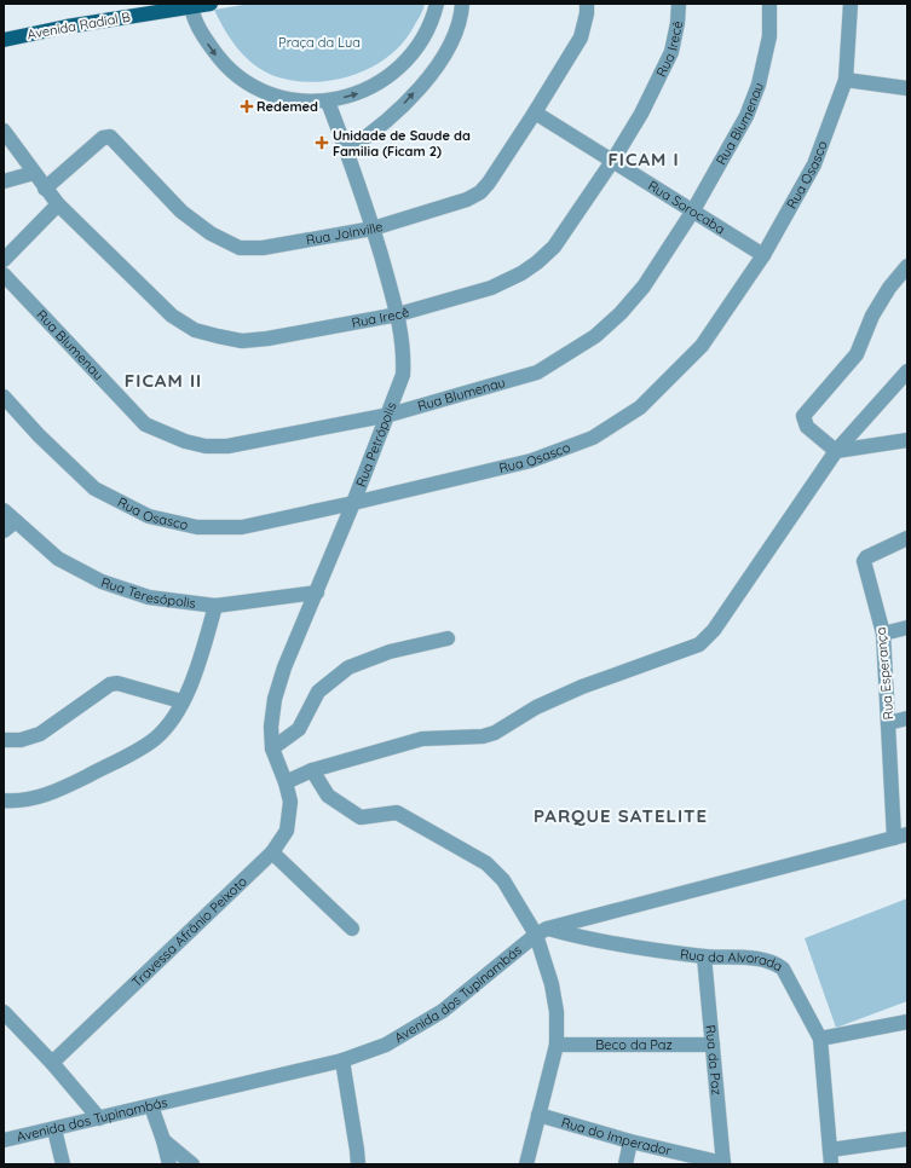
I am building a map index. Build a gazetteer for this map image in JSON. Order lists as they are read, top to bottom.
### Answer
{
  "streets": {
    "main road": ["Avenida Radial B"],
    "street": [
      "Rua Irecê",
      "Rua Blumenau",
      "Rua Osasco",
      "Rua Sorocaba",
      "Rua Joinville",
      "Rua Petrópolis",
      "Rua Teresópolis",
      "Rua Esperança",
      "Travessa Afrânio Peixoto",
      "Rua da Alvorada",
      "Avenida dos Tupinambás",
      "Beco da Paz",
      "Rua da Paz",
      "Rua do Imperador"
    ]
  },
  "crossings": [
    ["Rua Irecê", "Rua Sorocaba"],
    ["Rua Irecê", "Rua Joinville"],
    ["Rua Irecê", "Rua Petrópolis"],
    ["Rua Blumenau", "Rua Sorocaba"],
    ["Rua Blumenau", "Rua Petrópolis"],
    ["Rua Osasco", "Rua Sorocaba"],
    ["Rua Osasco", "Rua Petrópolis"],
    ["Rua Sorocaba", "Rua Joinville"],
    ["Rua Joinville", "Rua Petrópolis"],
    ["Rua Petrópolis", "Rua Teresópolis"],
    ["Rua Petrópolis", "Travessa Afrânio Peixoto"],
    ["Rua Esperança", "Avenida dos Tupinambás"],
    ["Rua da Alvorada", "Avenida dos Tupinambás"],
    ["Rua da Alvorada", "Rua da Paz"],
    ["Beco da Paz", "Rua da Paz"],
    ["Rua da Paz", "Rua do Imperador"]
  ],
  "districts": ["FICAM I", "FICAM II", "PARQUE SATELITE"],
  "parks": ["Praça da Lua"],
  "places": {
    "health": ["Redemed", "Unidade de Saude da Familia (Ficam 2)"]
  }
}
